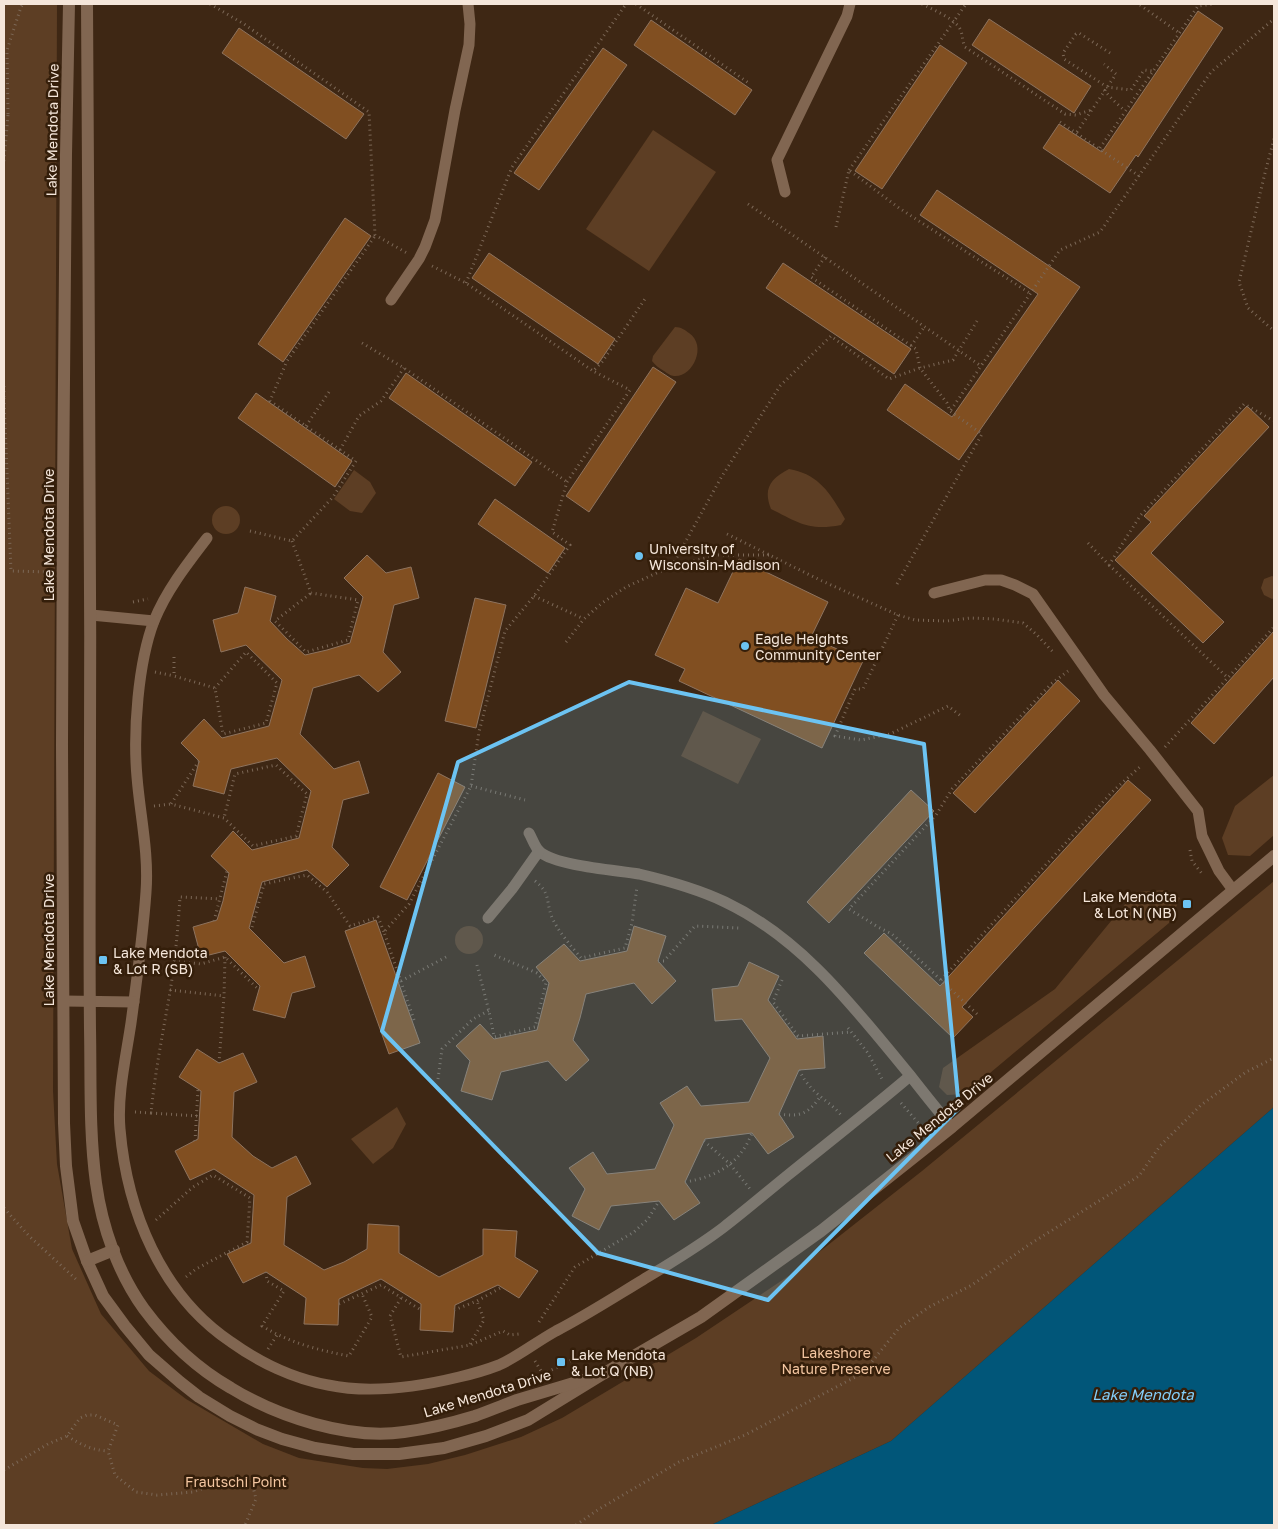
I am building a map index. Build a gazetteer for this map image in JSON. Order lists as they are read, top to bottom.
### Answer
{
  "streets": {
    "street": ["Lake Mendota Drive"]
  },
  "water": ["Lake Mendota"],
  "parks": ["Lakeshore Nature Preserve", "Frautschi Point"],
  "places": {
    "other": ["University of Wisconsin-Madison", "Eagle Heights Community Center"],
    "transit": ["Lake Mendota & Lot N (NB)", "Lake Mendota & Lot R (SB)", "Lake Mendota & Lot Q (NB)"]
  }
}
